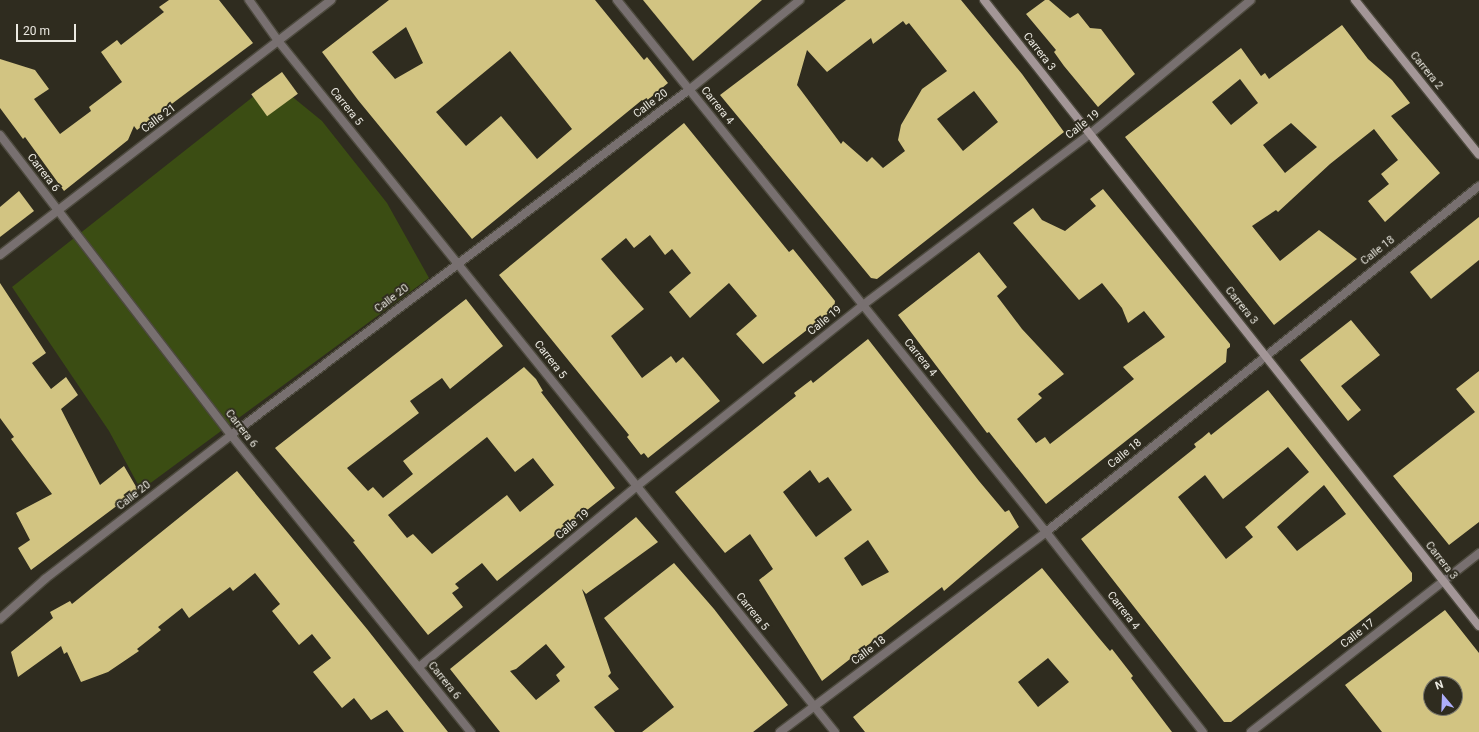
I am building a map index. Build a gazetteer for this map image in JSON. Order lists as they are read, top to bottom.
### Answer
{
  "streets": {
    "main road": ["Carrera 3", "Carrera 2"],
    "street": [
      "Calle 20",
      "Carrera 4",
      "Carrera 5",
      "Calle 21",
      "Calle 19",
      "Carrera 6",
      "Calle 18",
      "Calle 17"
    ]
  },
  "crossings": [
    ["Carrera 3", "Calle 19"],
    ["Carrera 3", "Calle 18"],
    ["Carrera 3", "Calle 17"],
    ["Calle 20", "Carrera 4"],
    ["Calle 20", "Carrera 5"],
    ["Calle 20", "Carrera 6"],
    ["Carrera 4", "Calle 19"],
    ["Carrera 4", "Calle 18"],
    ["Carrera 5", "Calle 21"],
    ["Carrera 5", "Calle 19"],
    ["Carrera 5", "Calle 18"],
    ["Calle 21", "Carrera 6"],
    ["Calle 19", "Carrera 6"]
  ],
  "scale_bar": "20 m",
  "north": "top"
}
